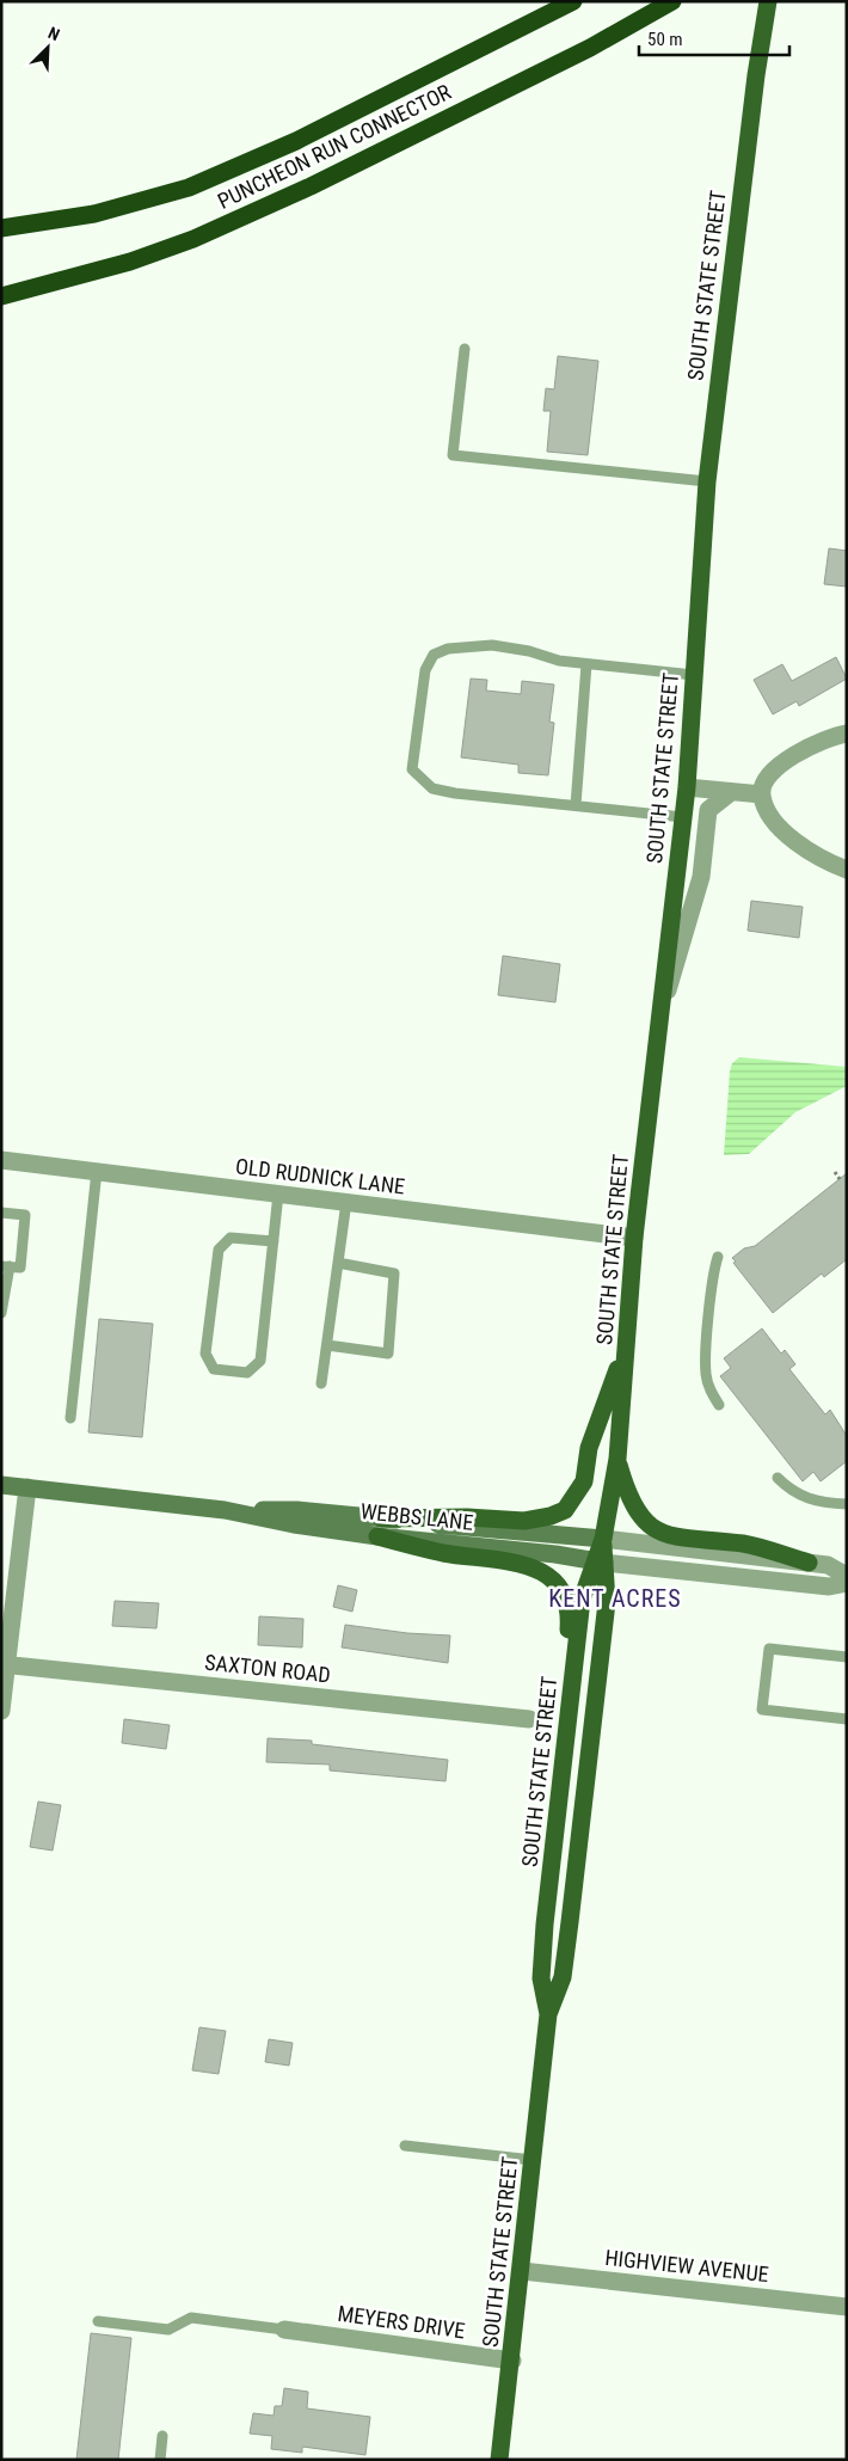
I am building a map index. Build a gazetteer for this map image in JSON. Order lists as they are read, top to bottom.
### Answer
{
  "streets": {
    "highway": ["PUNCHEON RUN CONNECTOR"],
    "main road": ["SOUTH STATE STREET"],
    "street": [
      "OLD RUDNICK LANE",
      "WEBBS LANE",
      "SAXTON ROAD",
      "HIGHVIEW AVENUE",
      "MEYERS DRIVE"
    ]
  },
  "crossings": [
    ["SOUTH STATE STREET", "OLD RUDNICK LANE"],
    ["SOUTH STATE STREET", "WEBBS LANE"],
    ["SOUTH STATE STREET", "HIGHVIEW AVENUE"],
    ["SOUTH STATE STREET", "MEYERS DRIVE"]
  ],
  "districts": ["KENT ACRES"],
  "scale_bar": "50 m",
  "north": "top right"
}
